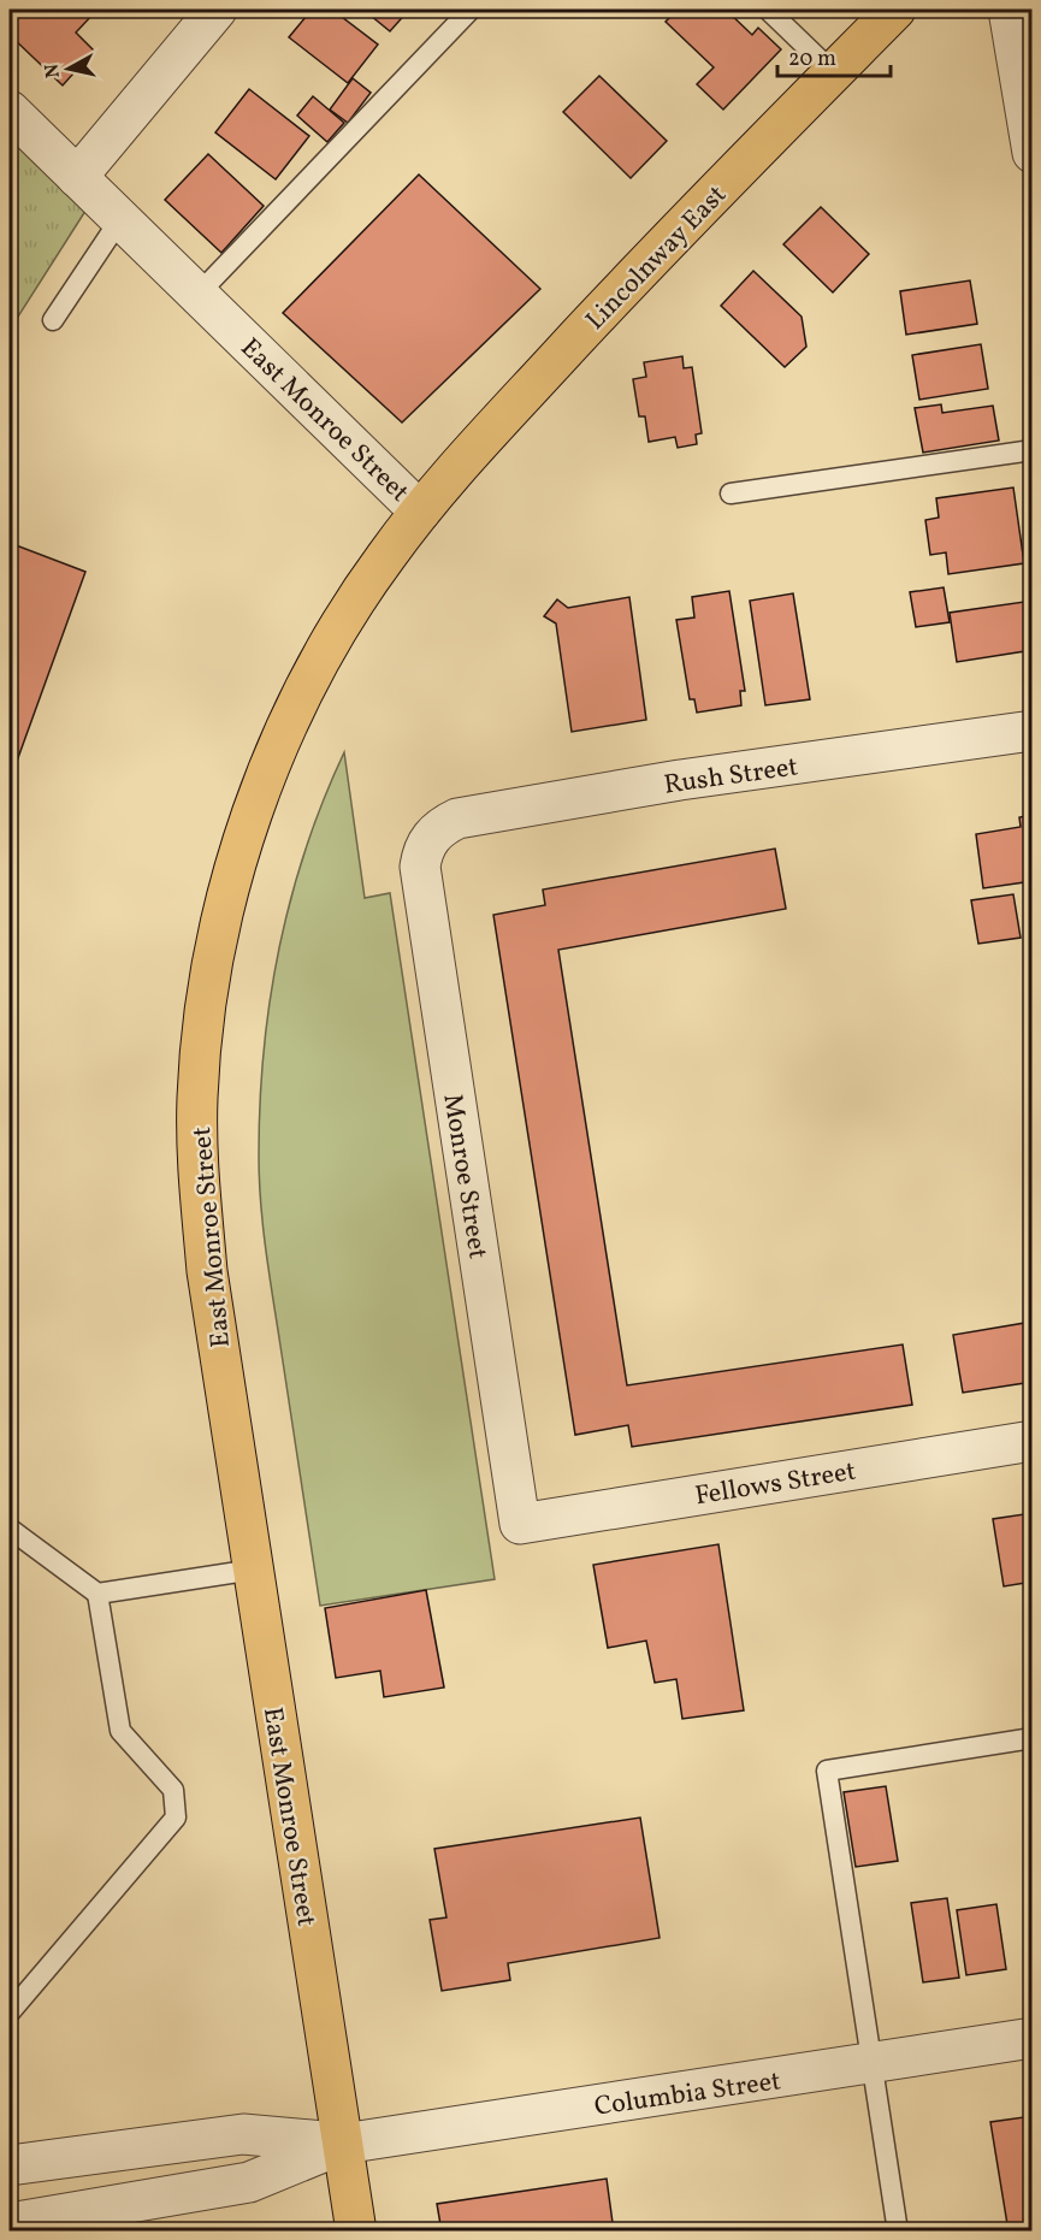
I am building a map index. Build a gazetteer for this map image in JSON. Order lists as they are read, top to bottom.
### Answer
{
  "streets": {
    "main road": ["Lincolnway East", "East Monroe Street"],
    "street": [
      "Rush Street",
      "Monroe Street",
      "Fellows Street",
      "Columbia Street"
    ]
  },
  "crossings": [
    ["Lincolnway East", "East Monroe Street"],
    ["East Monroe Street", "Columbia Street"],
    ["Rush Street", "Monroe Street"],
    ["Monroe Street", "Fellows Street"]
  ],
  "scale_bar": "20 m",
  "north": "left"
}
